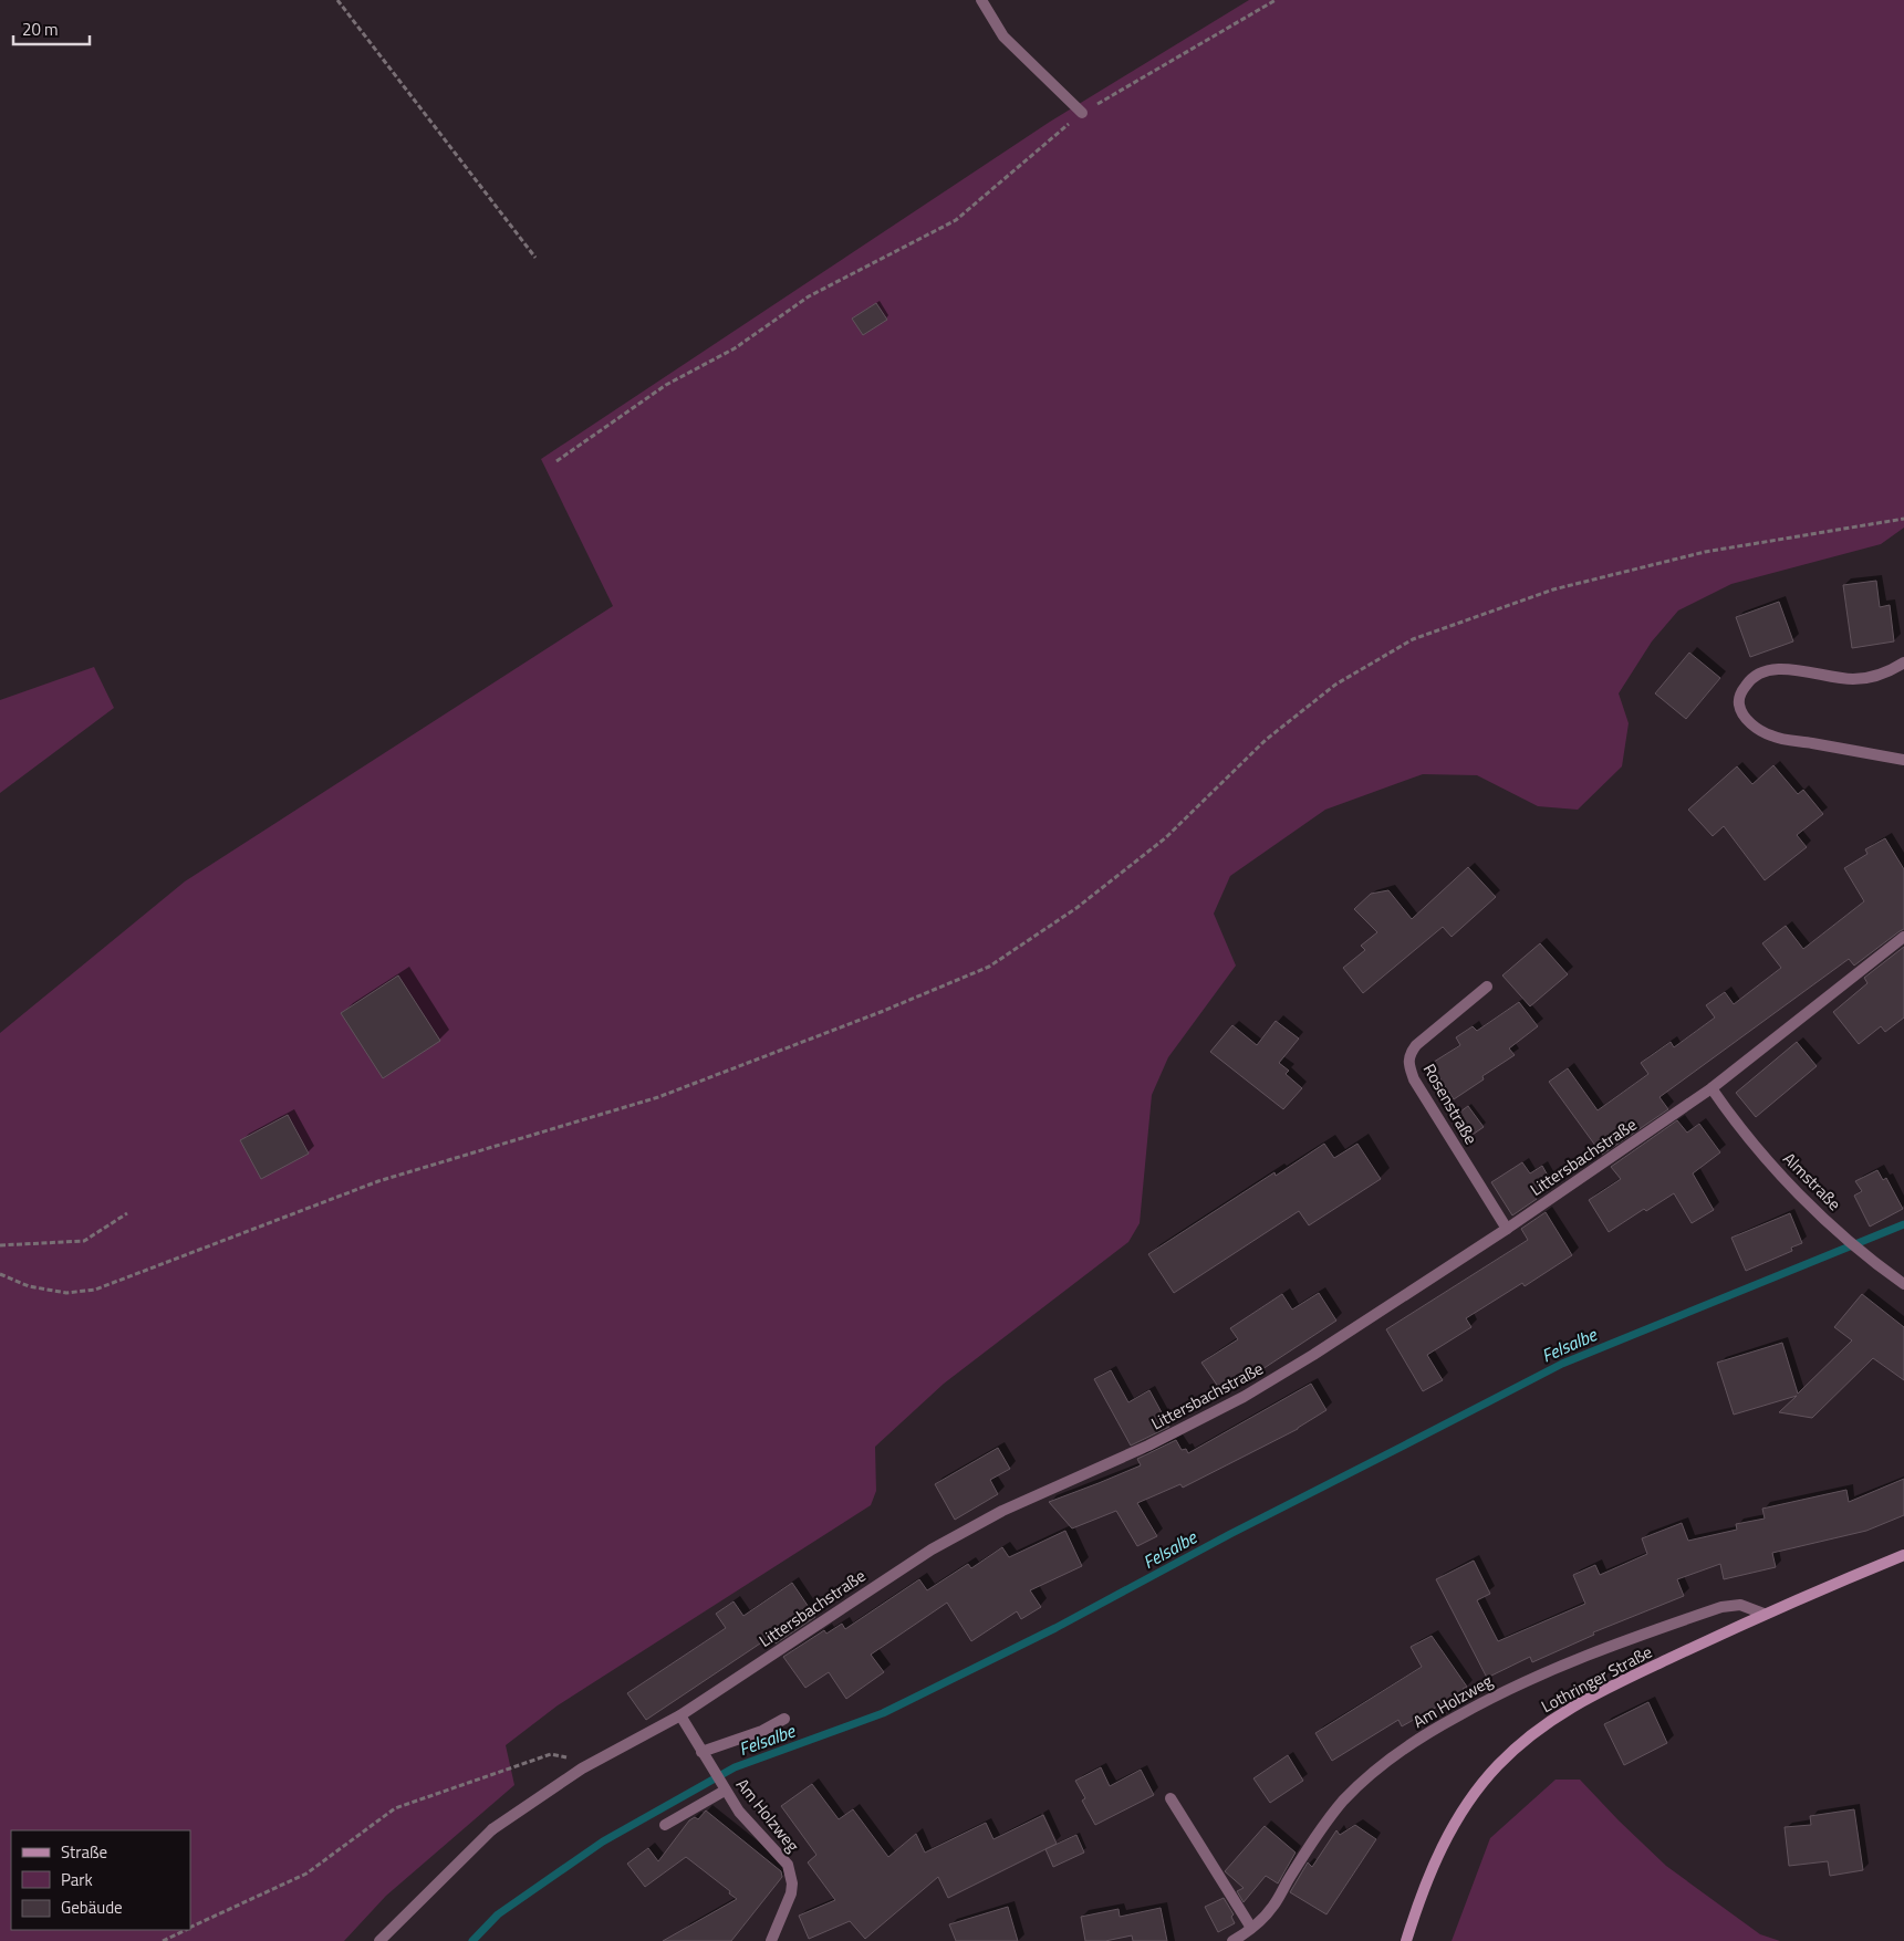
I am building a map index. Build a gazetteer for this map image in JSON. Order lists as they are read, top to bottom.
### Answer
{
  "streets": {
    "main road": ["Lothringer Straße"],
    "street": [
      "Rosenstraße",
      "Littersbachstraße",
      "Almstraße",
      "Am Holzweg"
    ]
  },
  "crossings": [
    ["Rosenstraße", "Littersbachstraße"],
    ["Littersbachstraße", "Almstraße"],
    ["Littersbachstraße", "Am Holzweg"],
    ["Lothringer Straße", "Am Holzweg"]
  ],
  "water": ["Felsalbe"],
  "legend": ["Straße", "Park", "Gebäude"],
  "scale_bar": "20 m"
}
